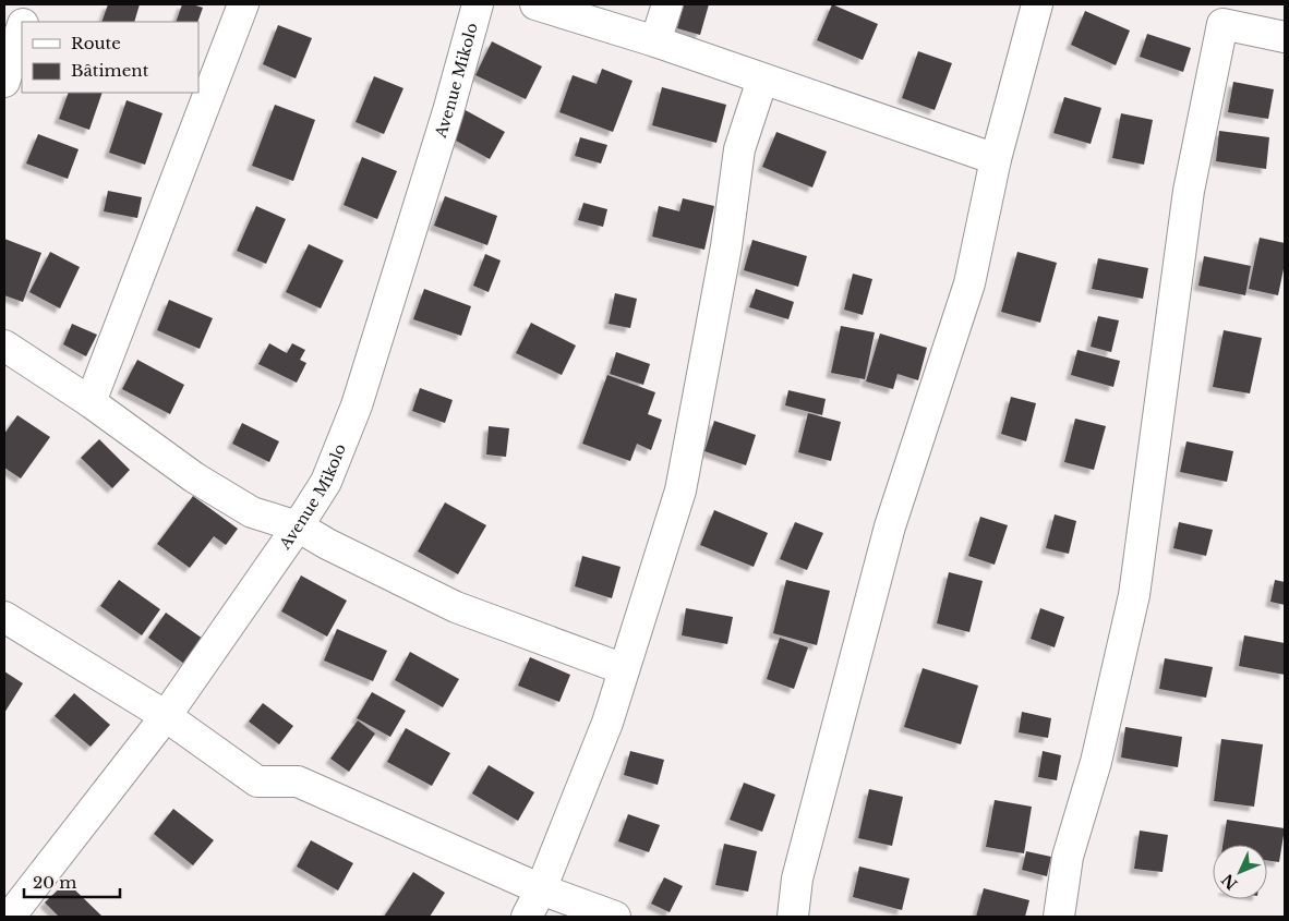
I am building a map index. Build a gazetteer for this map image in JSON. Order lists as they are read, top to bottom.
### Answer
{
  "streets": {
    "street": ["Avenue Mikolo"]
  },
  "legend": ["Route", "Bâtiment"],
  "scale_bar": "20 m",
  "north": "bottom left"
}
